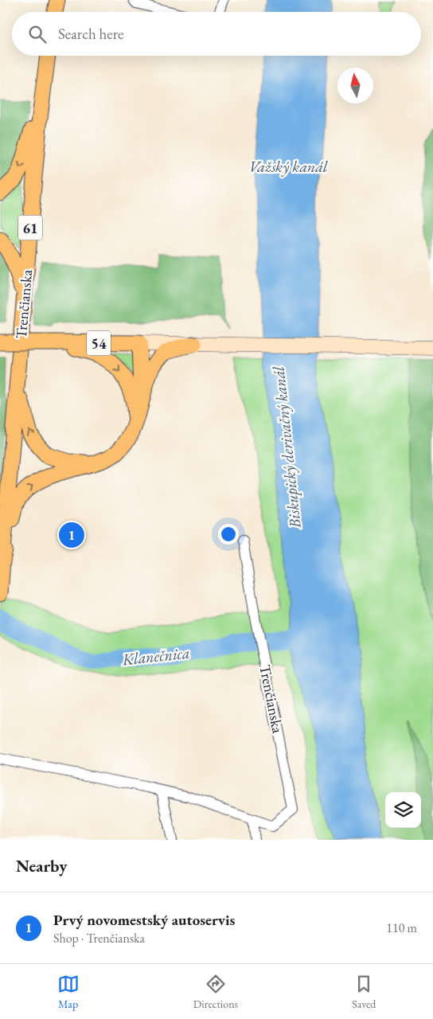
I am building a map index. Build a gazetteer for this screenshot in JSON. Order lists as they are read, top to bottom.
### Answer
{
  "streets": {
    "main road": ["61", "Trenčianska", "54"]
  },
  "crossings": [
    ["61", "Trenčianska"]
  ],
  "water": ["Važský kanál", "Biskupický derivačný kanál", "Klanečnica"],
  "north": "top",
  "page": {
    "search": "Search here",
    "pins": "1",
    "heading": "Nearby",
    "list": [
      {
        "mark": "1",
        "name": "Prvý novomestský autoservis",
        "note": "Shop · Trenčianska",
        "value": "110 m"
      }
    ],
    "nav": ["Map", "Directions", "Saved"]
  }
}
